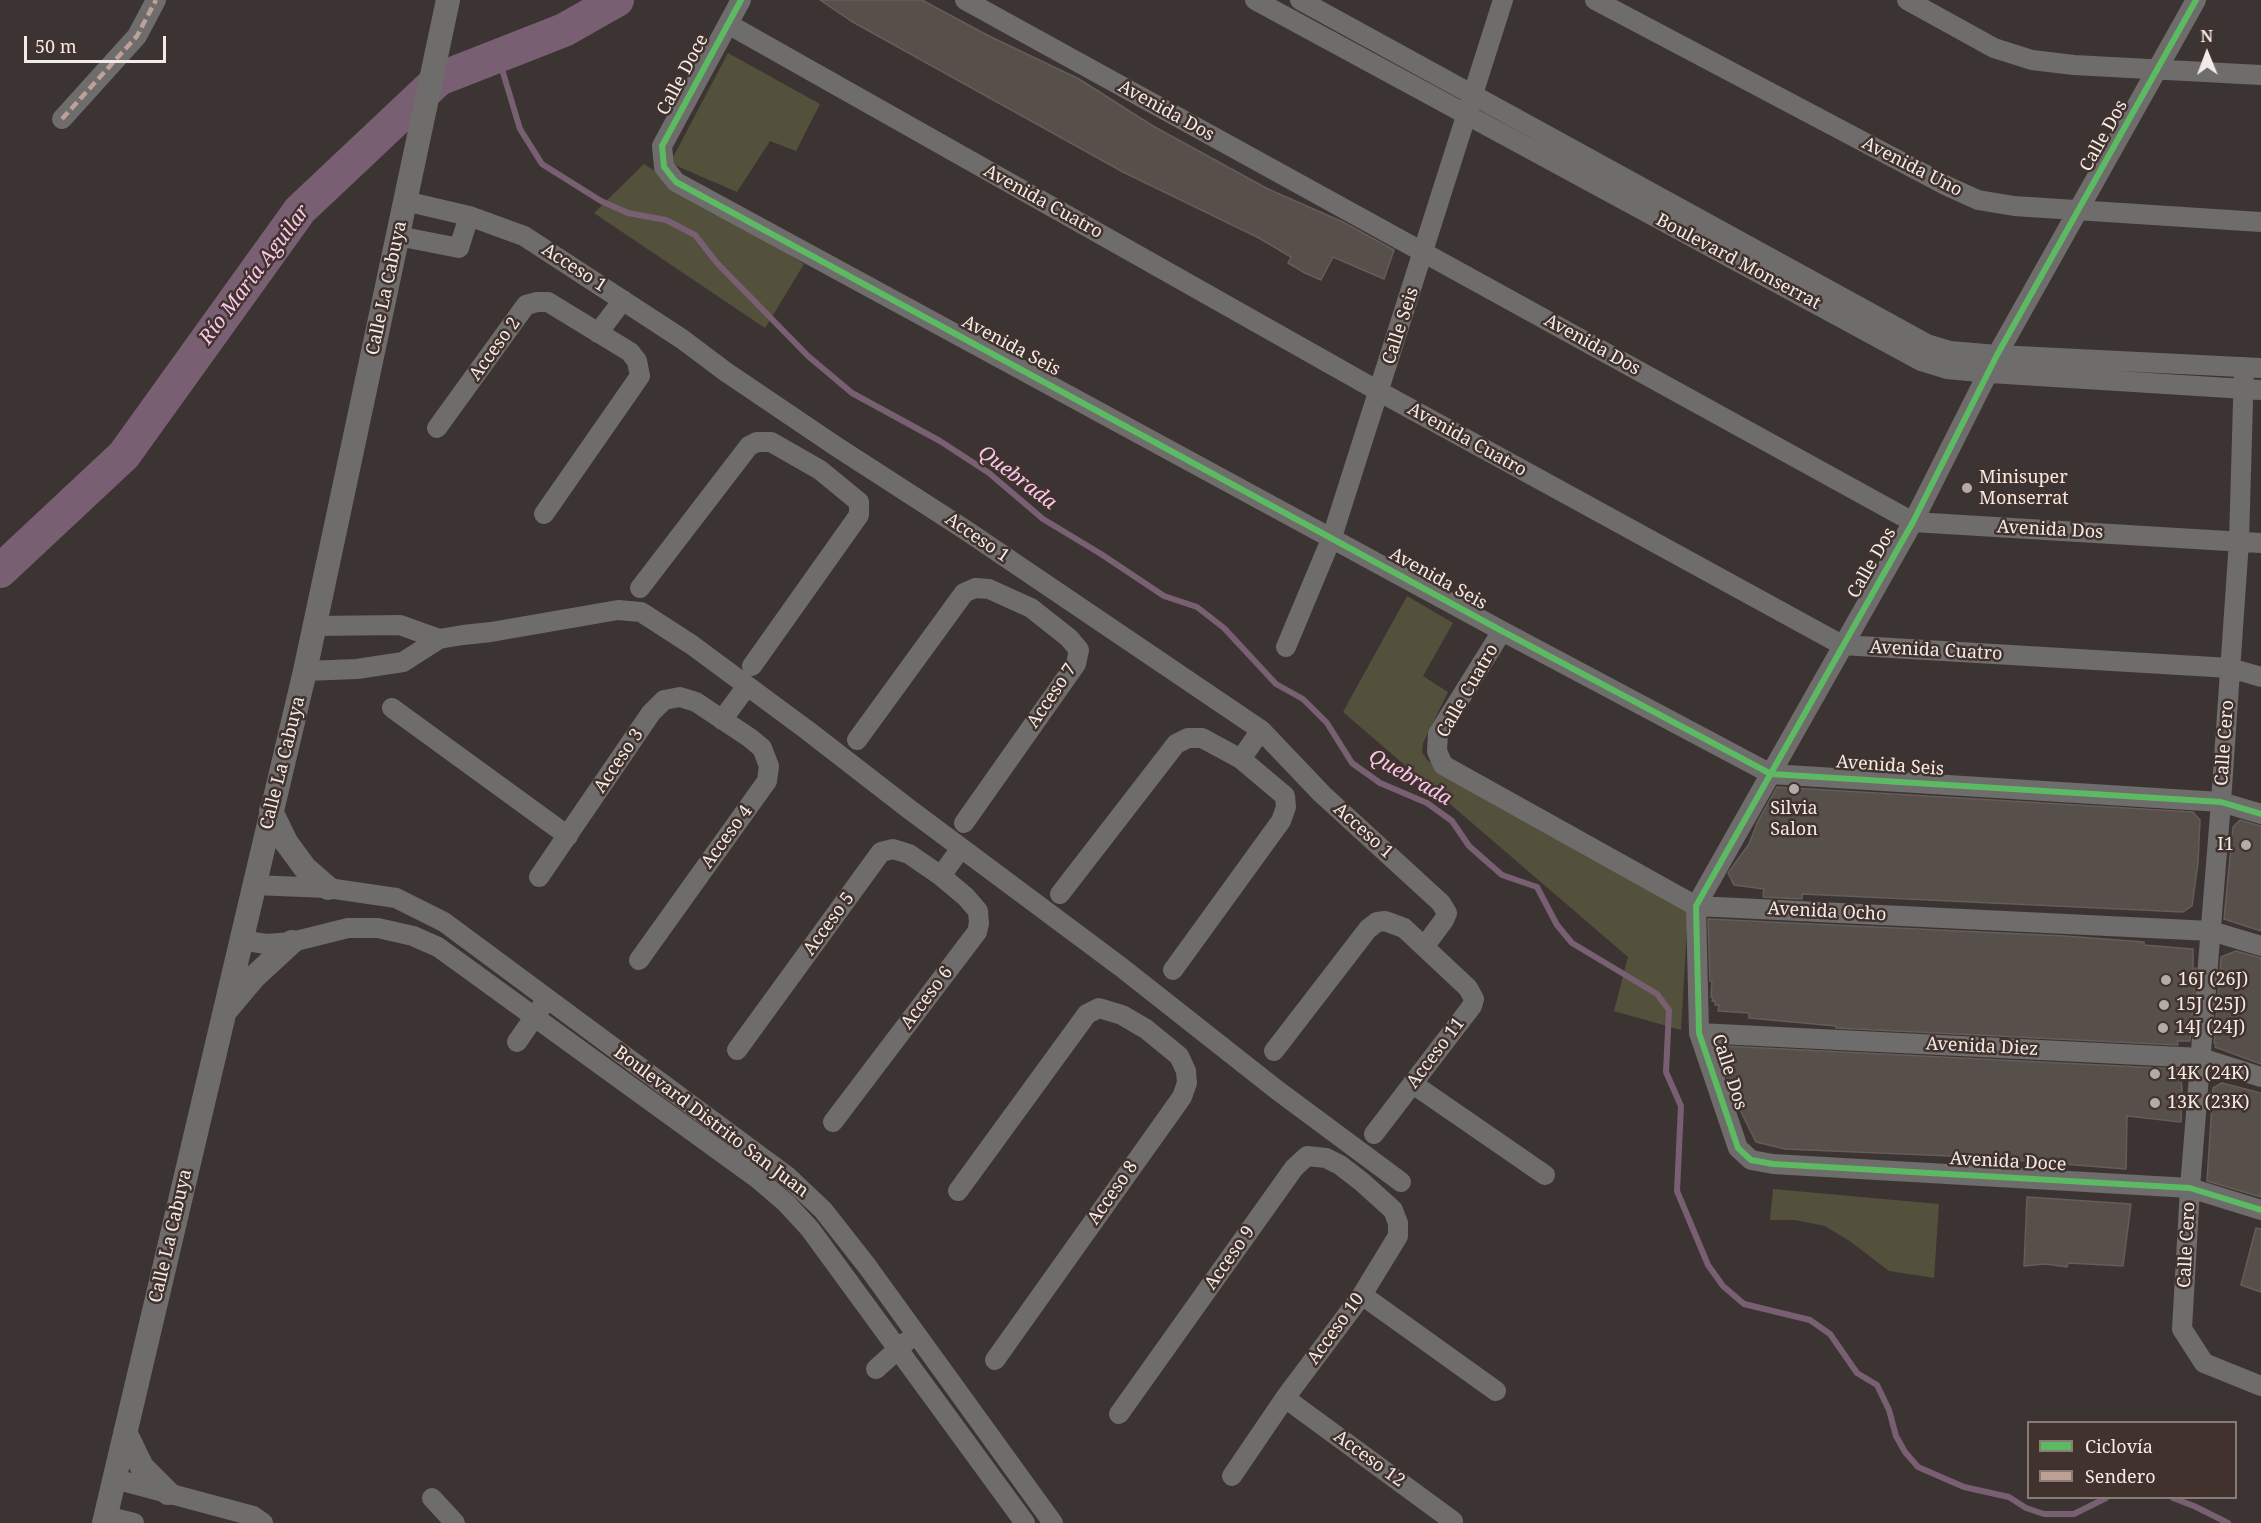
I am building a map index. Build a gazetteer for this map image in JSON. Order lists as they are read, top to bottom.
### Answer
{
  "streets": {
    "street": [
      "Calle Doce",
      "Avenida Dos",
      "Calle Dos",
      "Avenida Uno",
      "Avenida Cuatro",
      "Boulevard Monserrat",
      "Acceso 1",
      "Calle La Cabuya",
      "Calle Seis",
      "Avenida Seis",
      "Acceso 2",
      "Calle Cuatro",
      "Acceso 7",
      "Calle Cero",
      "Acceso 3",
      "Acceso 4",
      "Avenida Ocho",
      "Acceso 5",
      "Acceso 6",
      "Avenida Diez",
      "Acceso 11",
      "Boulevard Distrito San Juan",
      "Avenida Doce",
      "Acceso 8",
      "Acceso 9",
      "Acceso 10",
      "Acceso 12"
    ]
  },
  "crossings": [
    ["Calle Doce", "Avenida Cuatro"],
    ["Calle Doce", "Avenida Seis"],
    ["Avenida Dos", "Calle Dos"],
    ["Avenida Dos", "Calle Seis"],
    ["Avenida Dos", "Calle Cero"],
    ["Calle Dos", "Avenida Uno"],
    ["Calle Dos", "Avenida Cuatro"],
    ["Calle Dos", "Boulevard Monserrat"],
    ["Calle Dos", "Avenida Seis"],
    ["Calle Dos", "Avenida Ocho"],
    ["Calle Dos", "Avenida Diez"],
    ["Calle Dos", "Avenida Doce"],
    ["Avenida Cuatro", "Calle Seis"],
    ["Avenida Cuatro", "Calle Cero"],
    ["Boulevard Monserrat", "Calle Seis"],
    ["Boulevard Monserrat", "Calle Cero"],
    ["Acceso 1", "Calle La Cabuya"],
    ["Acceso 1", "Acceso 11"],
    ["Calle La Cabuya", "Boulevard Distrito San Juan"],
    ["Calle Seis", "Avenida Seis"],
    ["Avenida Seis", "Calle Cuatro"],
    ["Avenida Seis", "Calle Cero"],
    ["Calle Cuatro", "Avenida Ocho"],
    ["Calle Cero", "Avenida Ocho"],
    ["Calle Cero", "Avenida Diez"],
    ["Calle Cero", "Avenida Doce"],
    ["Acceso 3", "Acceso 4"],
    ["Acceso 5", "Acceso 6"],
    ["Acceso 9", "Acceso 10"],
    ["Acceso 10", "Acceso 12"]
  ],
  "water": ["Río María Aguilar", "Quebrada"],
  "places": [
    "Minisuper Monserrat",
    "Silvia Salon",
    "I1",
    "16J (26J)",
    "15J (25J)",
    "14J (24J)",
    "14K (24K)",
    "13K (23K)"
  ],
  "legend": ["Ciclovía", "Sendero"],
  "scale_bar": "50 m",
  "north": "top"
}
